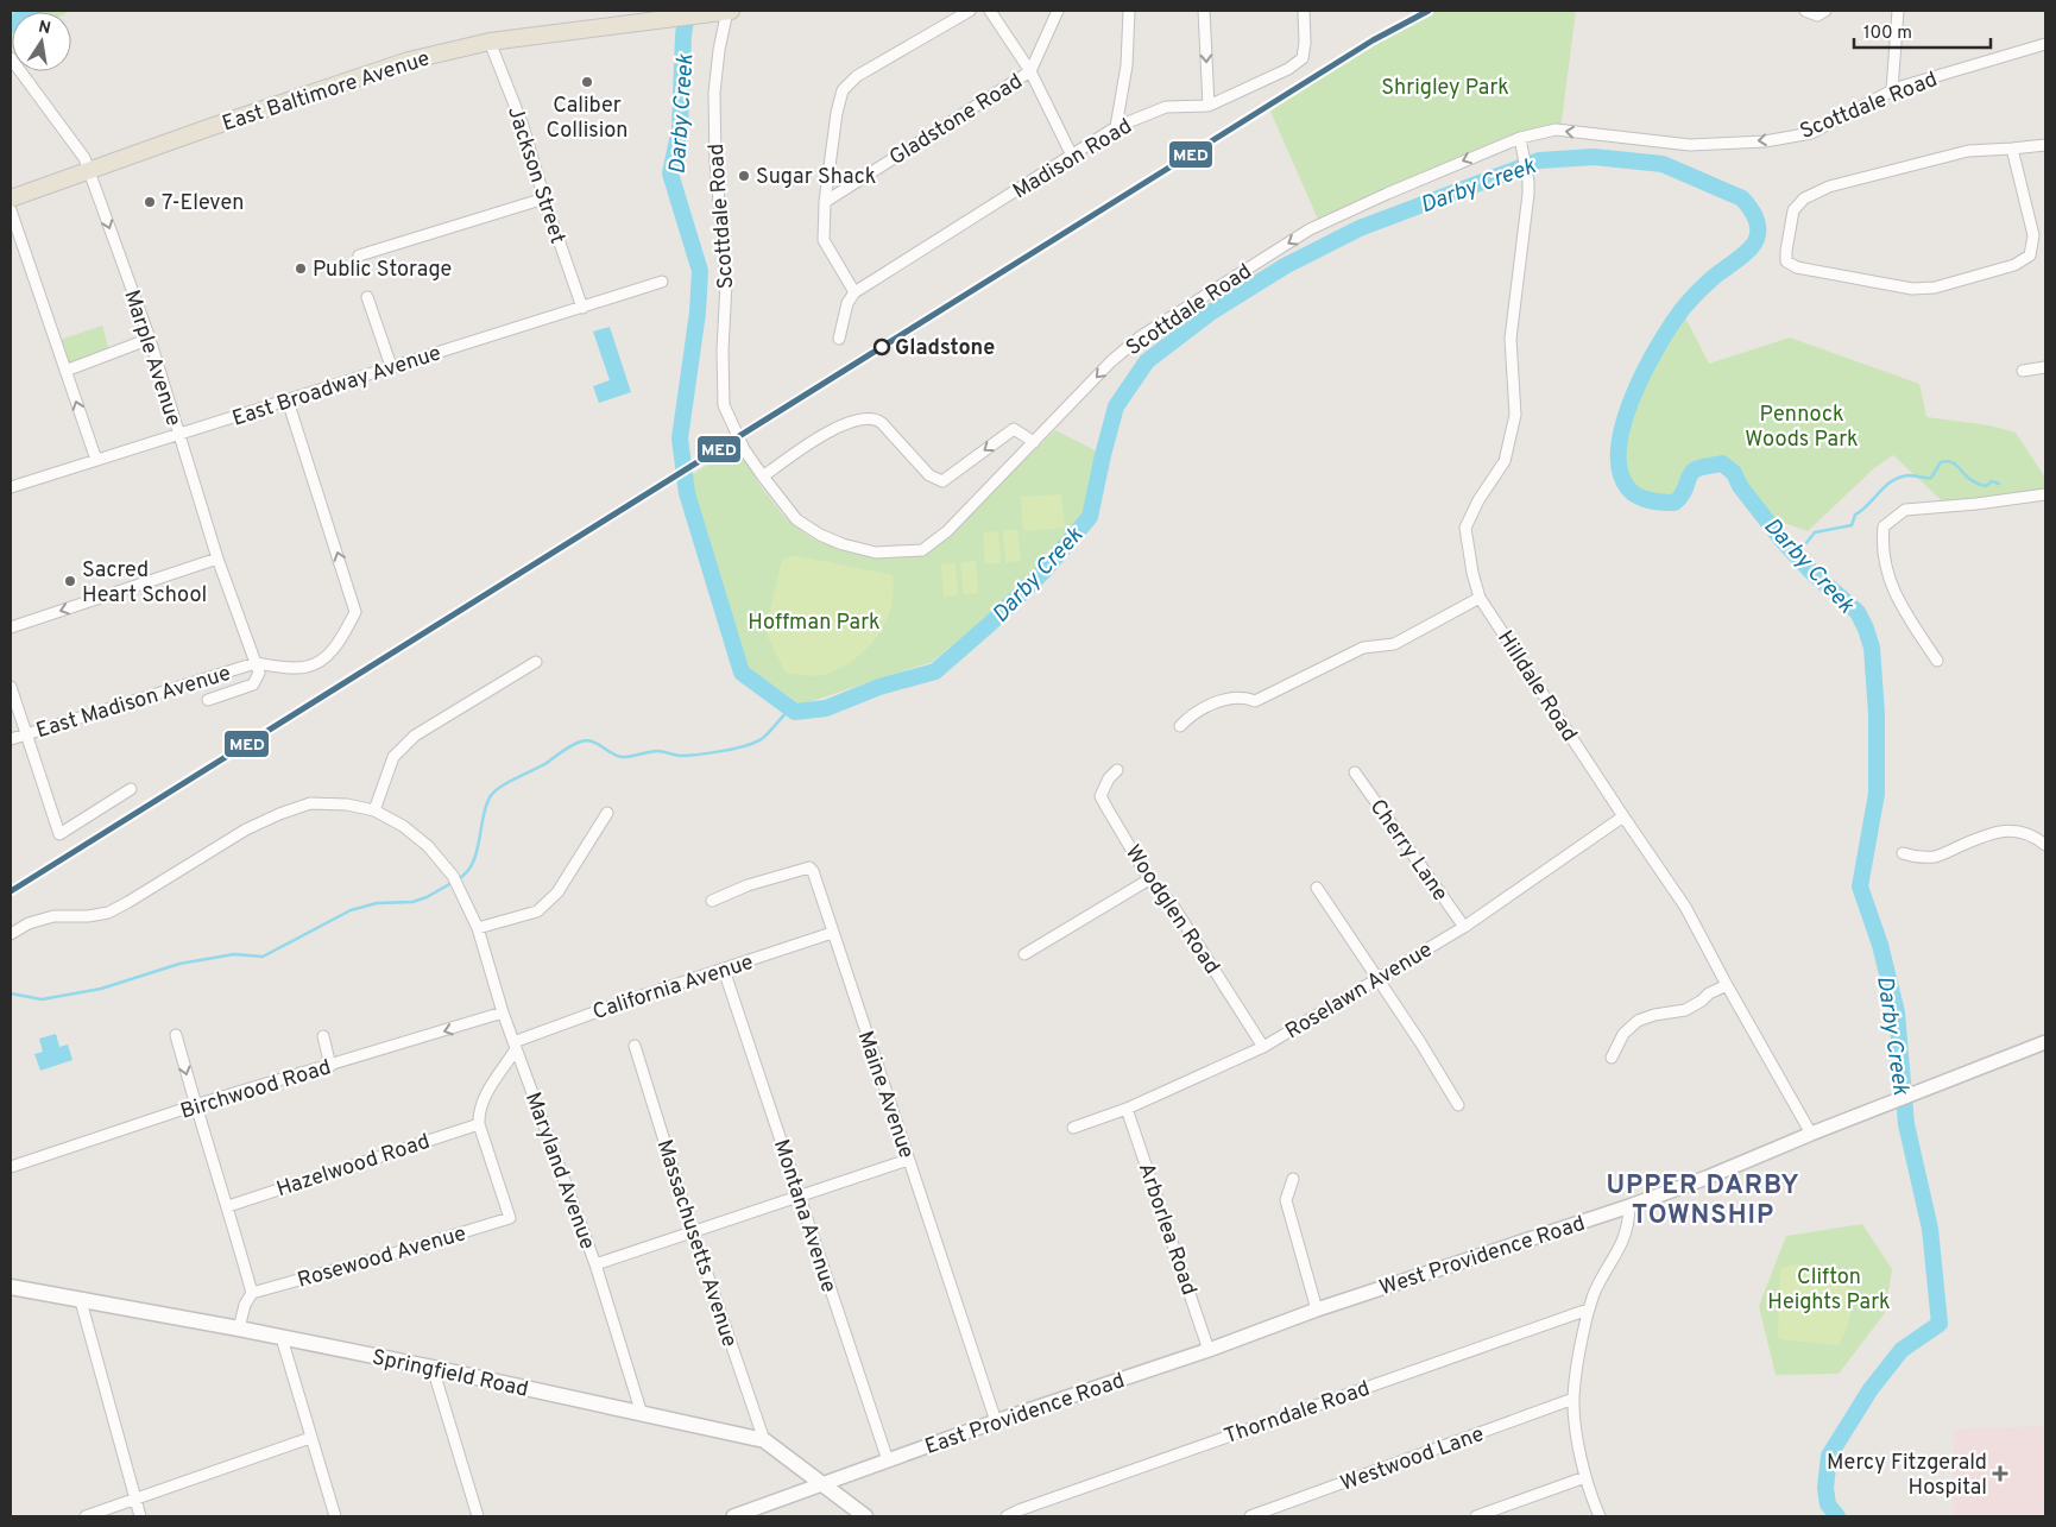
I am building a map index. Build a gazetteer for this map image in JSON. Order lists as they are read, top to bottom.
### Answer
{
  "streets": {
    "main road": ["East Baltimore Avenue", "Springfield Road"],
    "street": [
      "Scottdale Road",
      "Gladstone Road",
      "Madison Road",
      "Jackson Street",
      "Marple Avenue",
      "East Broadway Avenue",
      "Hilldale Road",
      "East Madison Avenue",
      "Cherry Lane",
      "Woodglen Road",
      "California Avenue",
      "Roselawn Avenue",
      "Birchwood Road",
      "Maine Avenue",
      "Hazelwood Road",
      "Maryland Avenue",
      "Montana Avenue",
      "Arborlea Road",
      "Massachusetts Avenue",
      "West Providence Road",
      "Rosewood Avenue",
      "Thorndale Road",
      "East Providence Road",
      "Westwood Lane"
    ]
  },
  "crossings": [
    ["East Baltimore Avenue", "Scottdale Road"],
    ["East Baltimore Avenue", "Jackson Street"],
    ["East Baltimore Avenue", "Marple Avenue"],
    ["Scottdale Road", "Hilldale Road"],
    ["Jackson Street", "East Broadway Avenue"],
    ["Marple Avenue", "East Broadway Avenue"],
    ["Marple Avenue", "East Madison Avenue"],
    ["Hilldale Road", "Roselawn Avenue"],
    ["Hilldale Road", "West Providence Road"],
    ["Cherry Lane", "Roselawn Avenue"],
    ["Woodglen Road", "Roselawn Avenue"],
    ["California Avenue", "Maine Avenue"],
    ["California Avenue", "Maryland Avenue"],
    ["California Avenue", "Montana Avenue"],
    ["Roselawn Avenue", "Arborlea Road"],
    ["Birchwood Road", "Maryland Avenue"],
    ["Maine Avenue", "East Providence Road"],
    ["Hazelwood Road", "Rosewood Avenue"],
    ["Maryland Avenue", "Springfield Road"],
    ["Montana Avenue", "East Providence Road"],
    ["Arborlea Road", "East Providence Road"],
    ["Massachusetts Avenue", "Springfield Road"],
    ["West Providence Road", "East Providence Road"],
    ["Springfield Road", "East Providence Road"]
  ],
  "one_way": ["Scottdale Road"],
  "districts": ["UPPER DARBY TOWNSHIP"],
  "water": ["Darby Creek"],
  "parks": [
    "Shrigley Park",
    "Pennock Woods Park",
    "Hoffman Park",
    "Clifton Heights Park"
  ],
  "places": {
    "other": [
      "Caliber Collision",
      "Sugar Shack",
      "7-Eleven",
      "Public Storage",
      "Gladstone",
      "Sacred Heart School"
    ],
    "health": ["Mercy Fitzgerald Hospital"]
  },
  "lines": ["transit line MED"],
  "scale_bar": "100 m",
  "north": "top"
}
